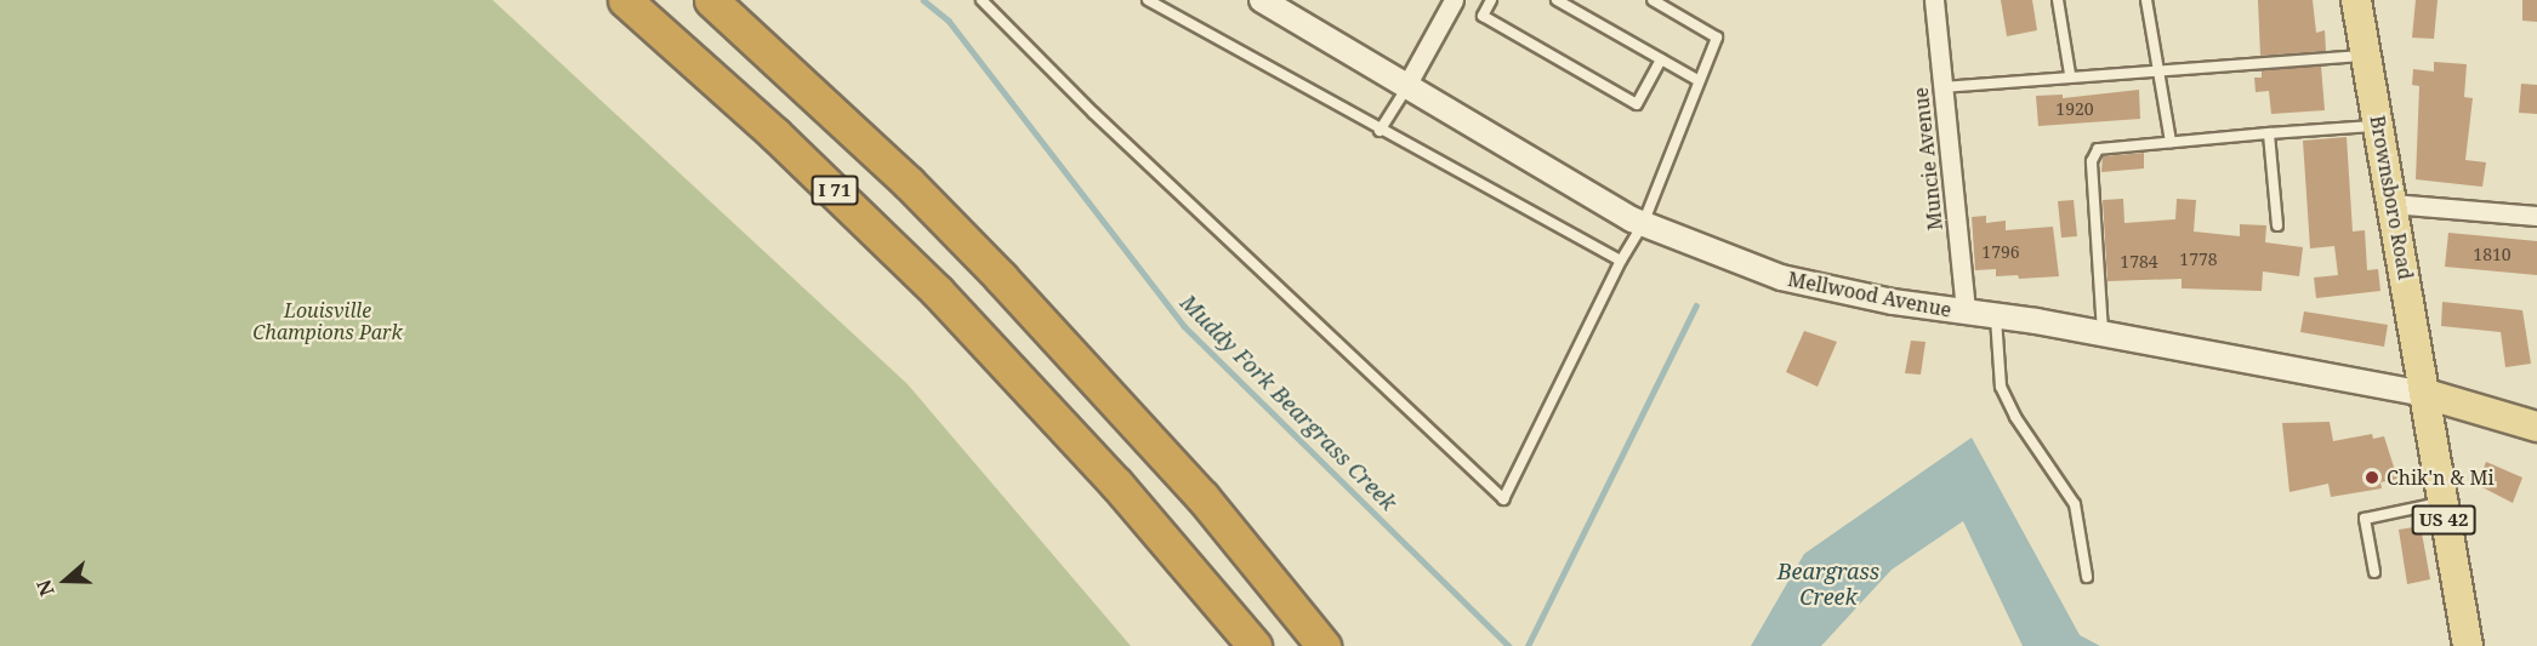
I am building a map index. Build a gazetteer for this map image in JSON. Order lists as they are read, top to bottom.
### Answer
{
  "streets": {
    "highway": ["I 71"],
    "main road": ["Brownsboro Road", "Mellwood Avenue", "US 42"],
    "street": ["Muncie Avenue"]
  },
  "crossings": [
    ["Muncie Avenue", "Mellwood Avenue"],
    ["Brownsboro Road", "Mellwood Avenue"],
    ["Brownsboro Road", "US 42"],
    ["Mellwood Avenue", "US 42"]
  ],
  "water": ["Muddy Fork Beargrass Creek", "Beargrass Creek"],
  "parks": ["Louisville Champions Park"],
  "places": ["Chik'n & Mi"],
  "house_numbers": [
    "1920",
    "1796",
    "1810",
    "1778",
    "1784"
  ],
  "north": "left"
}
